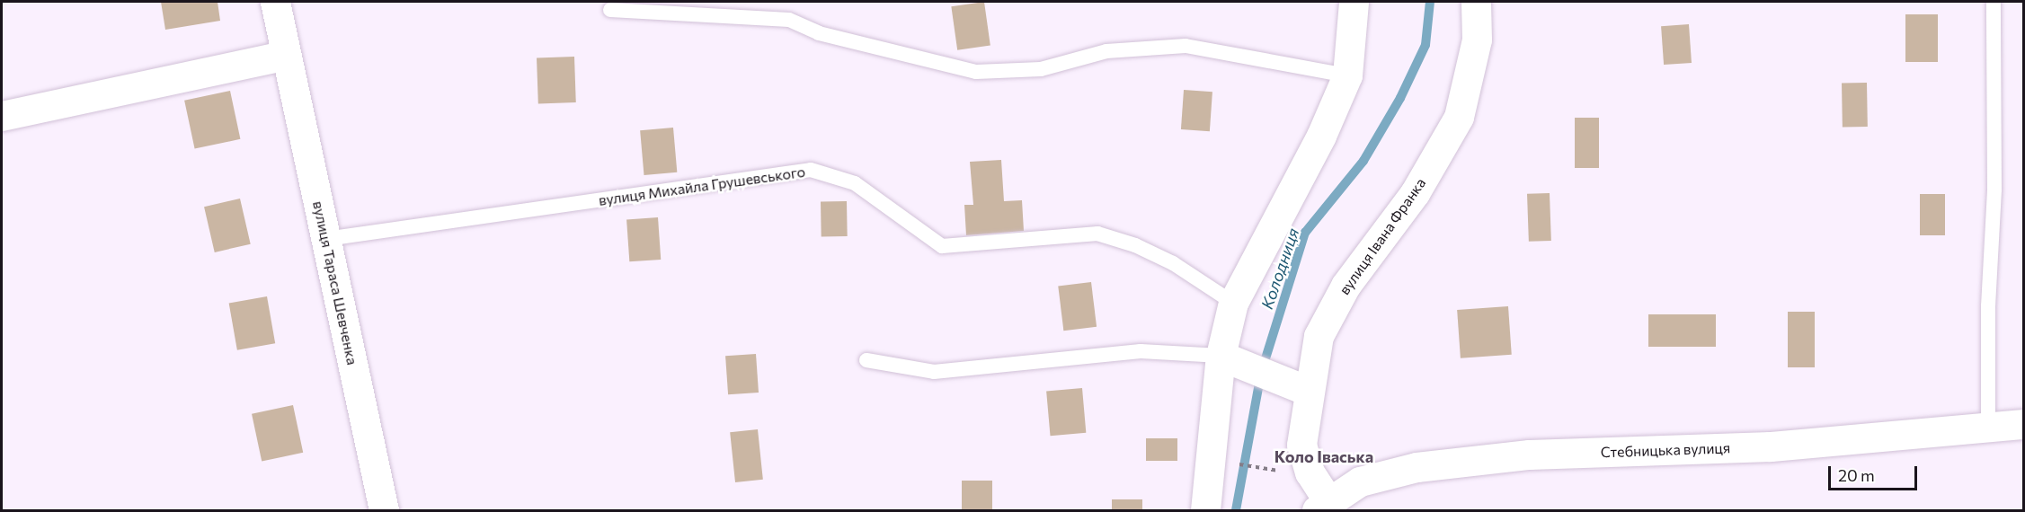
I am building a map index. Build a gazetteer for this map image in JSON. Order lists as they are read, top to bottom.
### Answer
{
  "streets": {
    "street": ["вулиця Івана Франка", "вулиця Тараса Шевченка", "Стебницька вулиця"],
    "lane": ["вулиця Михайла Грушевського"]
  },
  "crossings": [
    ["вулиця Михайла Грушевського", "вулиця Тараса Шевченка"],
    ["вулиця Івана Франка", "Стебницька вулиця"]
  ],
  "districts": ["Коло Іваська"],
  "water": ["Колодниця"],
  "scale_bar": "20 m"
}
